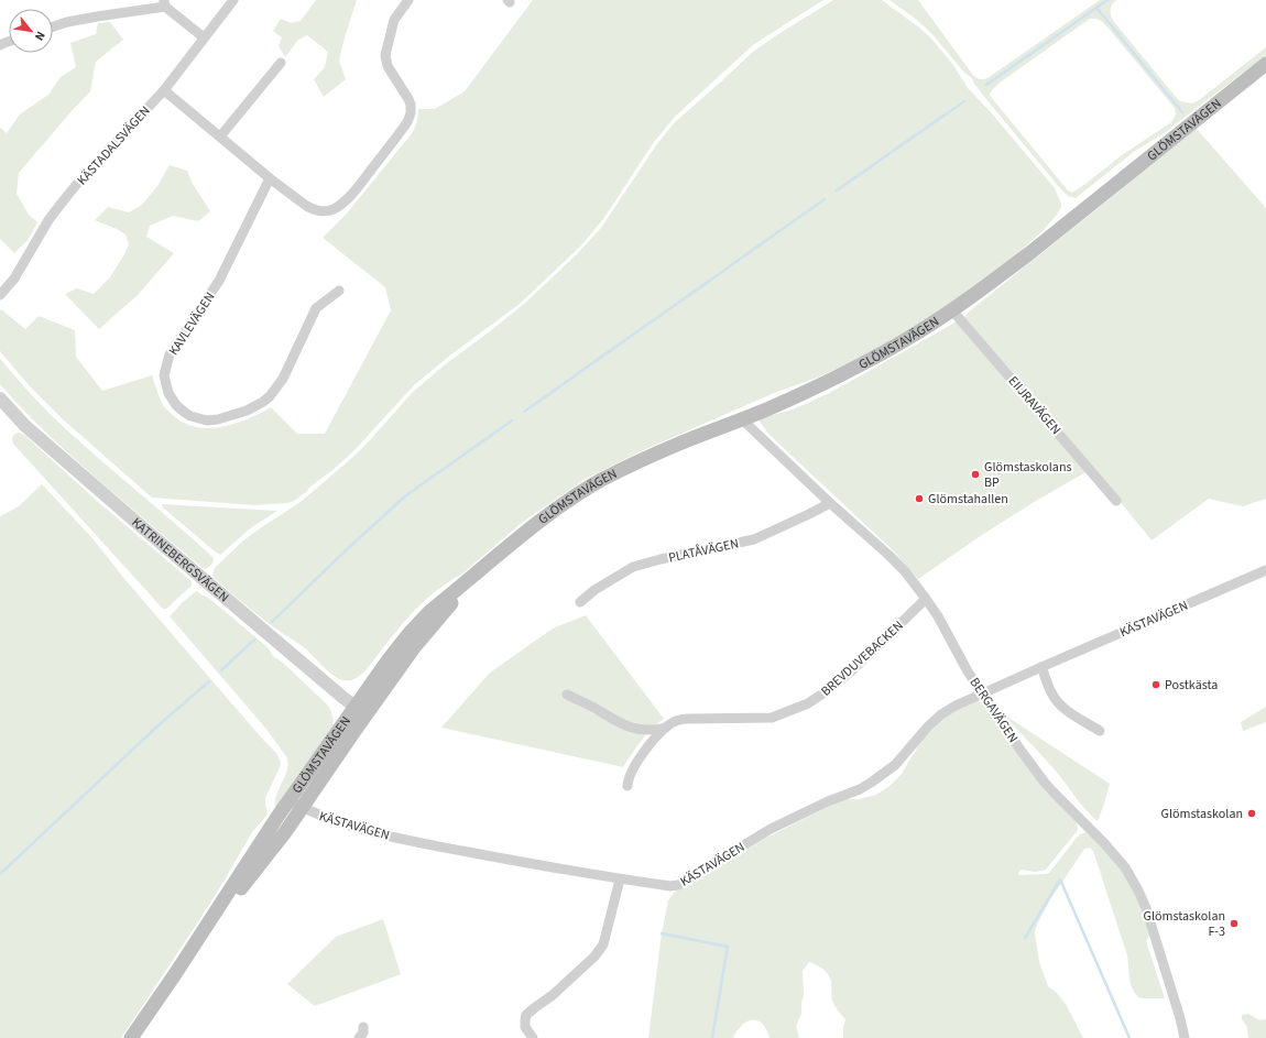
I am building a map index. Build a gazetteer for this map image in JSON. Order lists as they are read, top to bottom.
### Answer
{
  "streets": {
    "main road": ["GLÖMSTAVÄGEN"],
    "street": [
      "KÄSTADALSVÄGEN",
      "KAVLEVÄGEN",
      "EIIJRAVÄGEN",
      "PLATÅVÄGEN",
      "KATRINEBERGSVÄGEN",
      "KÄSTAVÄGEN",
      "BREVDUVEBACKEN",
      "BERGAVÄGEN"
    ]
  },
  "crossings": [
    ["GLÖMSTAVÄGEN", "EIIJRAVÄGEN"],
    ["GLÖMSTAVÄGEN", "KATRINEBERGSVÄGEN"],
    ["GLÖMSTAVÄGEN", "KÄSTAVÄGEN"],
    ["GLÖMSTAVÄGEN", "BERGAVÄGEN"],
    ["PLATÅVÄGEN", "BERGAVÄGEN"],
    ["KÄSTAVÄGEN", "BERGAVÄGEN"],
    ["BREVDUVEBACKEN", "BERGAVÄGEN"]
  ],
  "places": [
    "Glömstaskolans BP",
    "Glömstahallen",
    "Postkästa",
    "Glömstaskolan",
    "Glömstaskolan F-3"
  ],
  "north": "bottom right"
}
